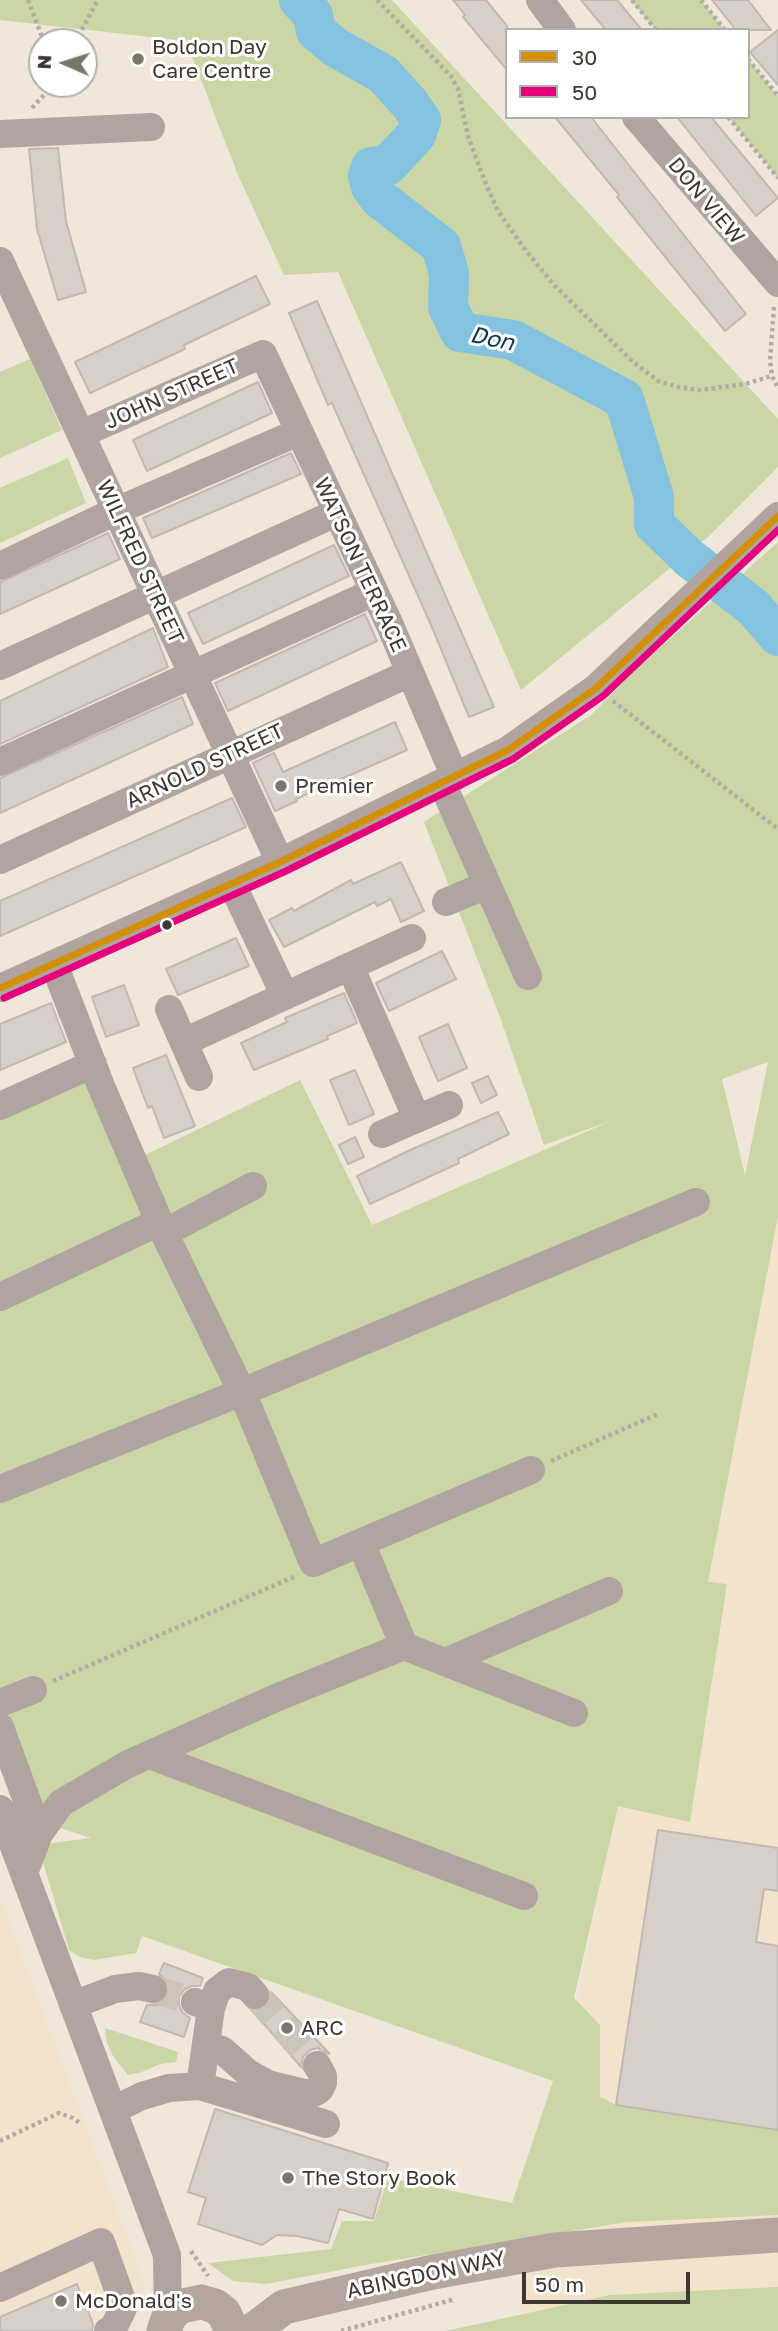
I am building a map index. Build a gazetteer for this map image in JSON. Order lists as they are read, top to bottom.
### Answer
{
  "streets": {
    "main road": ["ABINGDON WAY"],
    "street": [
      "DON VIEW",
      "JOHN STREET",
      "WILFRED STREET",
      "WATSON TERRACE",
      "ARNOLD STREET"
    ]
  },
  "crossings": [
    ["JOHN STREET", "WILFRED STREET"],
    ["JOHN STREET", "WATSON TERRACE"],
    ["WILFRED STREET", "ARNOLD STREET"],
    ["WATSON TERRACE", "ARNOLD STREET"]
  ],
  "water": ["Don"],
  "places": [
    "Boldon Day Care Centre",
    "Premier",
    "ARC",
    "The Story Book",
    "McDonald's"
  ],
  "lines": ["transit line 30", "transit line 50"],
  "legend": ["30", "50"],
  "scale_bar": "50 m",
  "north": "left"
}
